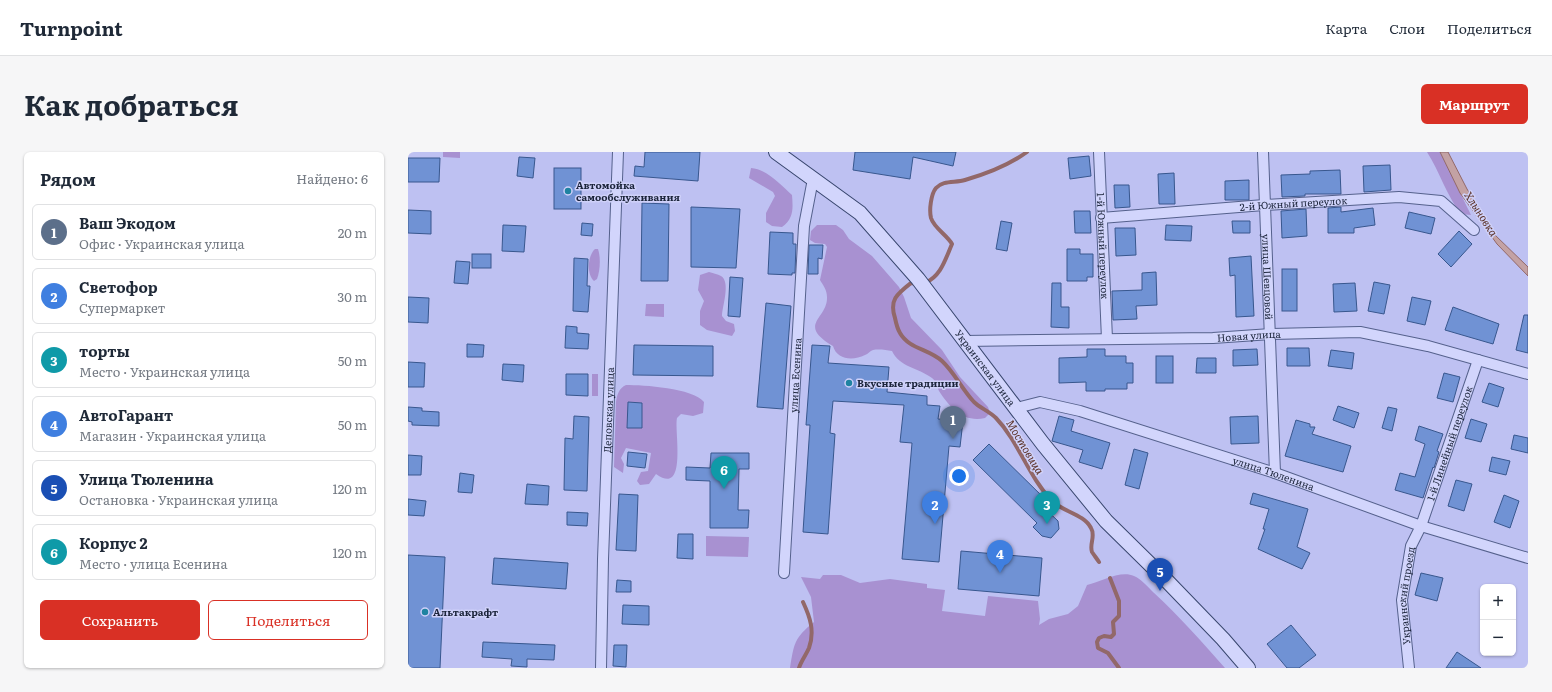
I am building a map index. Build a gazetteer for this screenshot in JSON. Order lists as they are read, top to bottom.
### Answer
{
  "streets": {
    "main road": ["Украинская улица"],
    "street": [
      "2-й Южный переулок",
      "1-й Южный переулок",
      "улица Шевцовой",
      "Новая улица",
      "улица Есенина",
      "Деповская улица",
      "1-й Линейный переулок",
      "улица Тюленина",
      "Украинский проезд"
    ]
  },
  "crossings": [
    ["2-й Южный переулок", "1-й Южный переулок"],
    ["2-й Южный переулок", "улица Шевцовой"],
    ["1-й Южный переулок", "Новая улица"],
    ["улица Шевцовой", "Новая улица"],
    ["улица Шевцовой", "улица Тюленина"],
    ["Новая улица", "Украинская улица"],
    ["Новая улица", "1-й Линейный переулок"],
    ["Украинская улица", "улица Есенина"],
    ["Украинская улица", "улица Тюленина"],
    ["1-й Линейный переулок", "улица Тюленина"],
    ["1-й Линейный переулок", "Украинский проезд"],
    ["улица Тюленина", "Украинский проезд"]
  ],
  "water": ["Хлыновка", "Мостовица"],
  "places": ["Автомойка самообслуживания", "Вкусные традиции", "Альтакрафт"],
  "page": {
    "header": "Turnpoint",
    "nav": ["Карта", "Слои", "Поделиться"],
    "title": "Как добраться",
    "buttons": [
      "Маршрут",
      ["Сохранить", "Поделиться"]
    ],
    "heading": ["Рядом", "Найдено: 6"],
    "list": [
      {
        "mark": "1",
        "name": "Ваш Экодом",
        "note": "Офис · Украинская улица",
        "value": "20 m"
      },
      {
        "mark": "2",
        "name": "Светофор",
        "note": "Супермаркет",
        "value": "30 m"
      },
      {
        "mark": "3",
        "name": "торты",
        "note": "Место · Украинская улица",
        "value": "50 m"
      },
      {
        "mark": "4",
        "name": "АвтоГарант",
        "note": "Магазин · Украинская улица",
        "value": "50 m"
      },
      {
        "mark": "5",
        "name": "Улица Тюленина",
        "note": "Остановка · Украинская улица",
        "value": "120 m"
      },
      {
        "mark": "6",
        "name": "Корпус 2",
        "note": "Место · улица Есенина",
        "value": "120 m"
      }
    ],
    "pins": [
      "1",
      "6",
      "2",
      "3",
      "4",
      "5"
    ],
    "map_buttons": ["+", "−"]
  }
}
